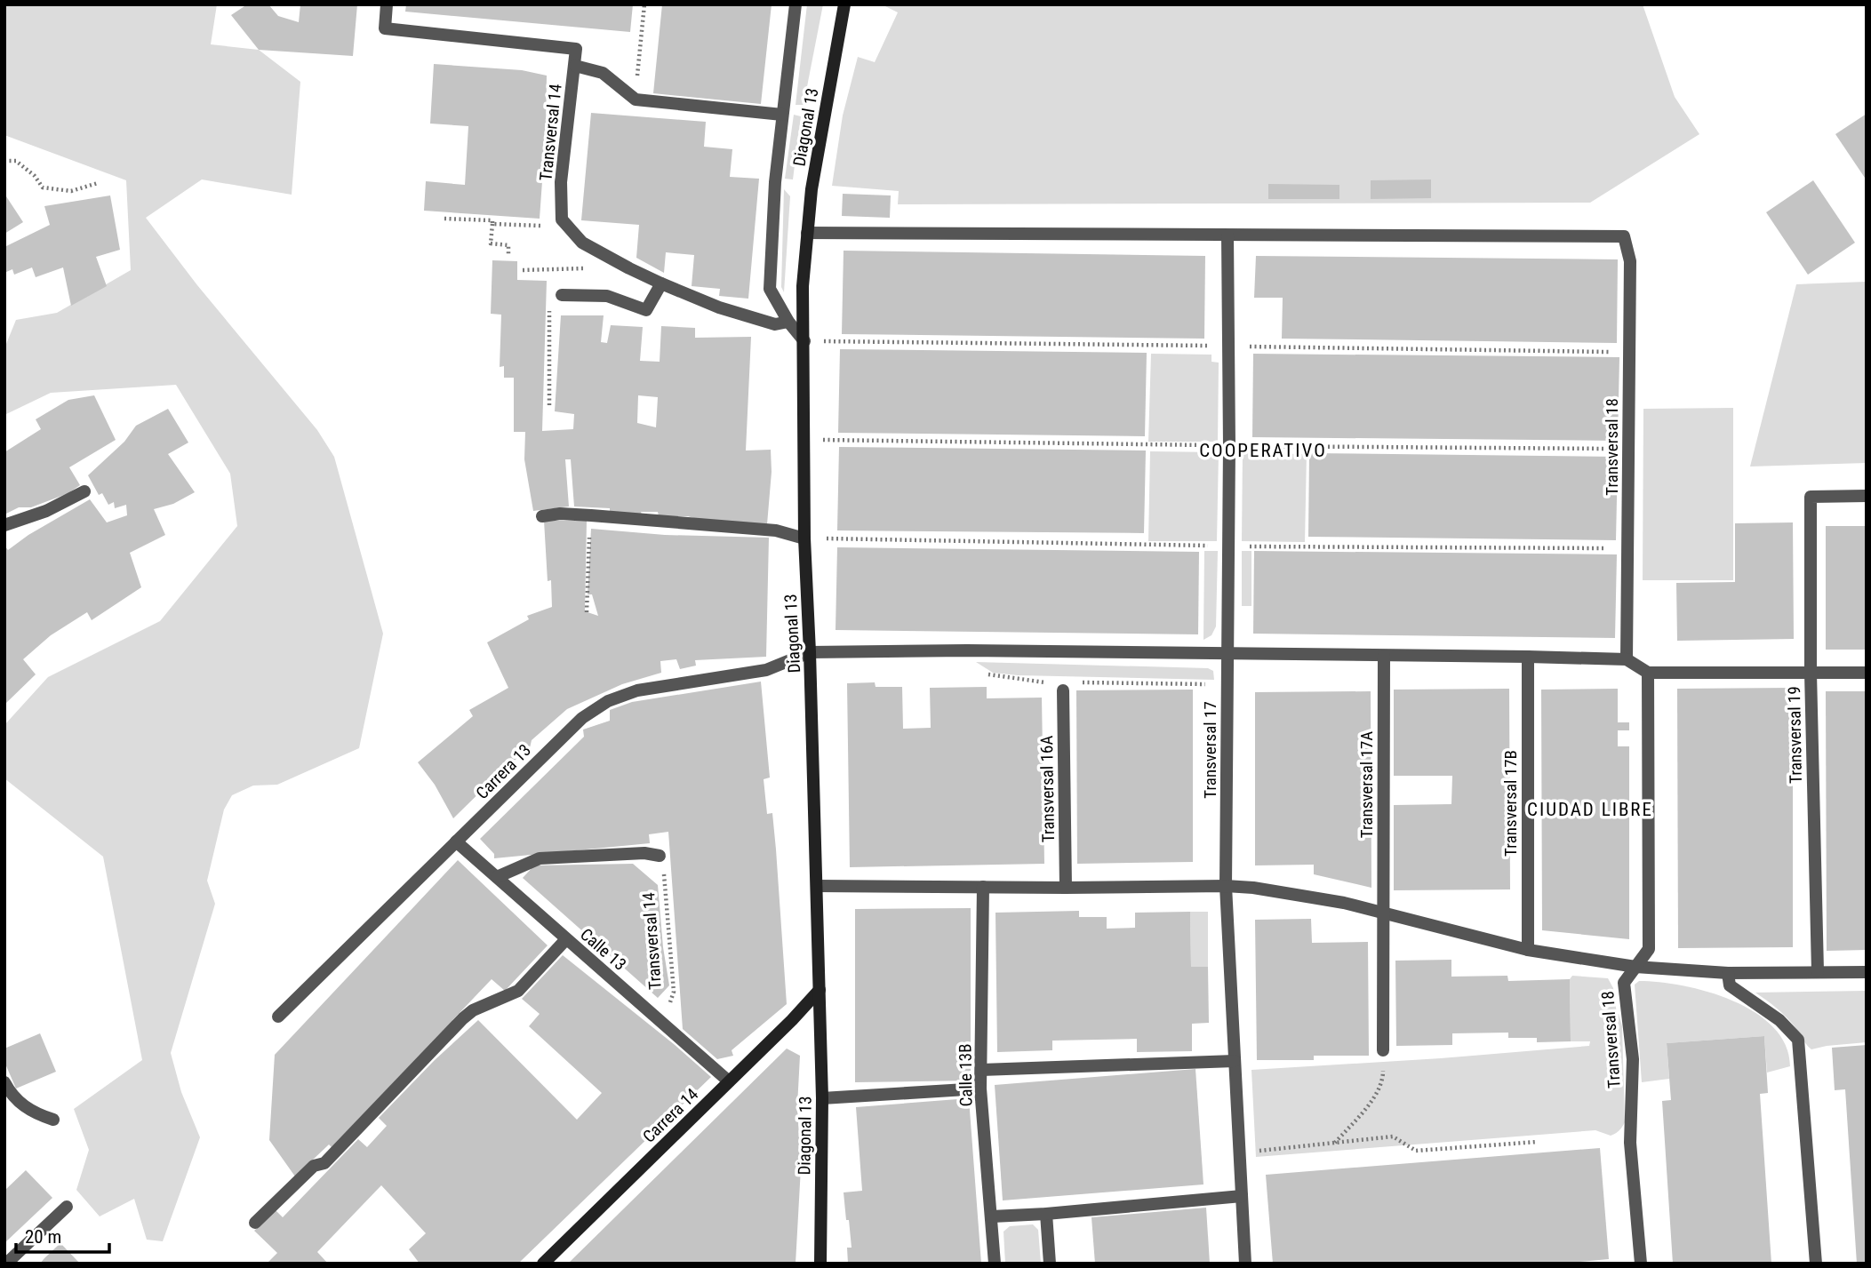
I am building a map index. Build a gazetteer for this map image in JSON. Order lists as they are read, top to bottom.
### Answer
{
  "streets": {
    "main road": ["Diagonal 13", "Carrera 14"],
    "street": [
      "Transversal 14",
      "Transversal 18",
      "Transversal 19",
      "Transversal 17",
      "Carrera 13",
      "Transversal 17A",
      "Transversal 16A",
      "Transversal 17B",
      "Calle 13",
      "Calle 13B"
    ]
  },
  "crossings": [
    ["Diagonal 13", "Carrera 13"],
    ["Diagonal 13", "Carrera 14"],
    ["Transversal 14", "Calle 13"],
    ["Transversal 18", "Transversal 17"],
    ["Carrera 13", "Calle 13"],
    ["Calle 13", "Carrera 14"]
  ],
  "districts": ["COOPERATIVO", "CIUDAD LIBRE"],
  "scale_bar": "20 m"
}
